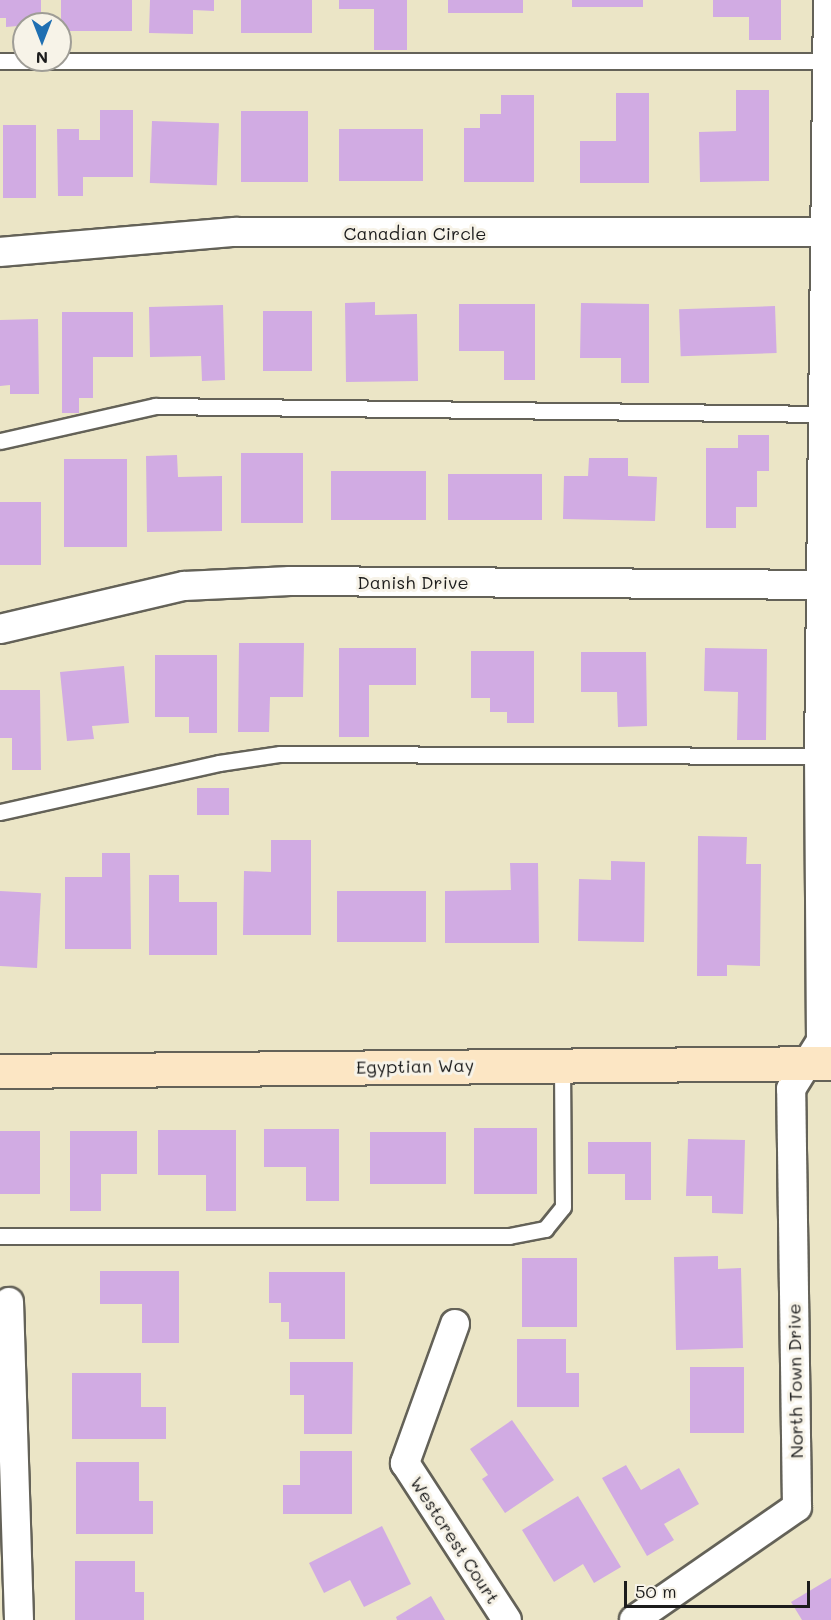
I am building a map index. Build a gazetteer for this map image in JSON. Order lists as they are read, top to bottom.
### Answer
{
  "streets": {
    "street": [
      "Canadian Circle",
      "Danish Drive",
      "Egyptian Way",
      "North Town Drive",
      "Westcrest Court"
    ]
  },
  "crossings": [
    ["Egyptian Way", "North Town Drive"]
  ],
  "scale_bar": "50 m",
  "north": "bottom"
}
